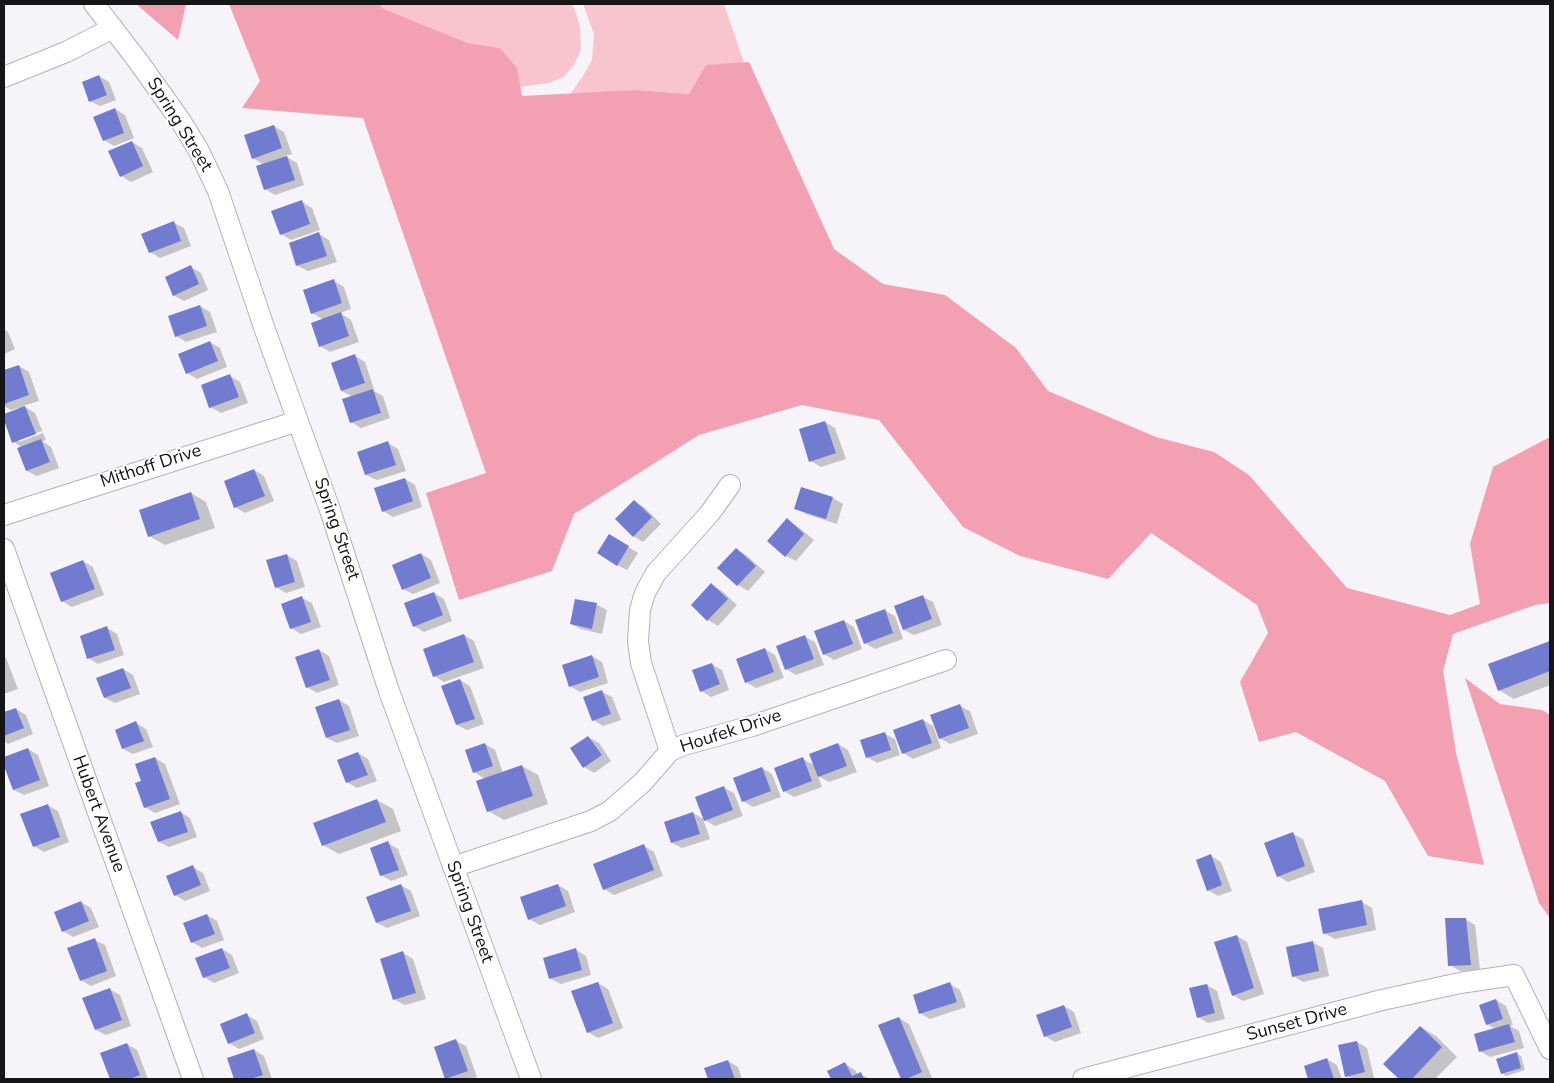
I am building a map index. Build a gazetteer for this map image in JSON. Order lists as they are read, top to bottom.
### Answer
{
  "streets": {
    "street": [
      "Spring Street",
      "Mithoff Drive",
      "Houfek Drive",
      "Hubert Avenue",
      "Sunset Drive"
    ]
  },
  "crossings": [
    ["Spring Street", "Mithoff Drive"],
    ["Spring Street", "Houfek Drive"]
  ]
}
